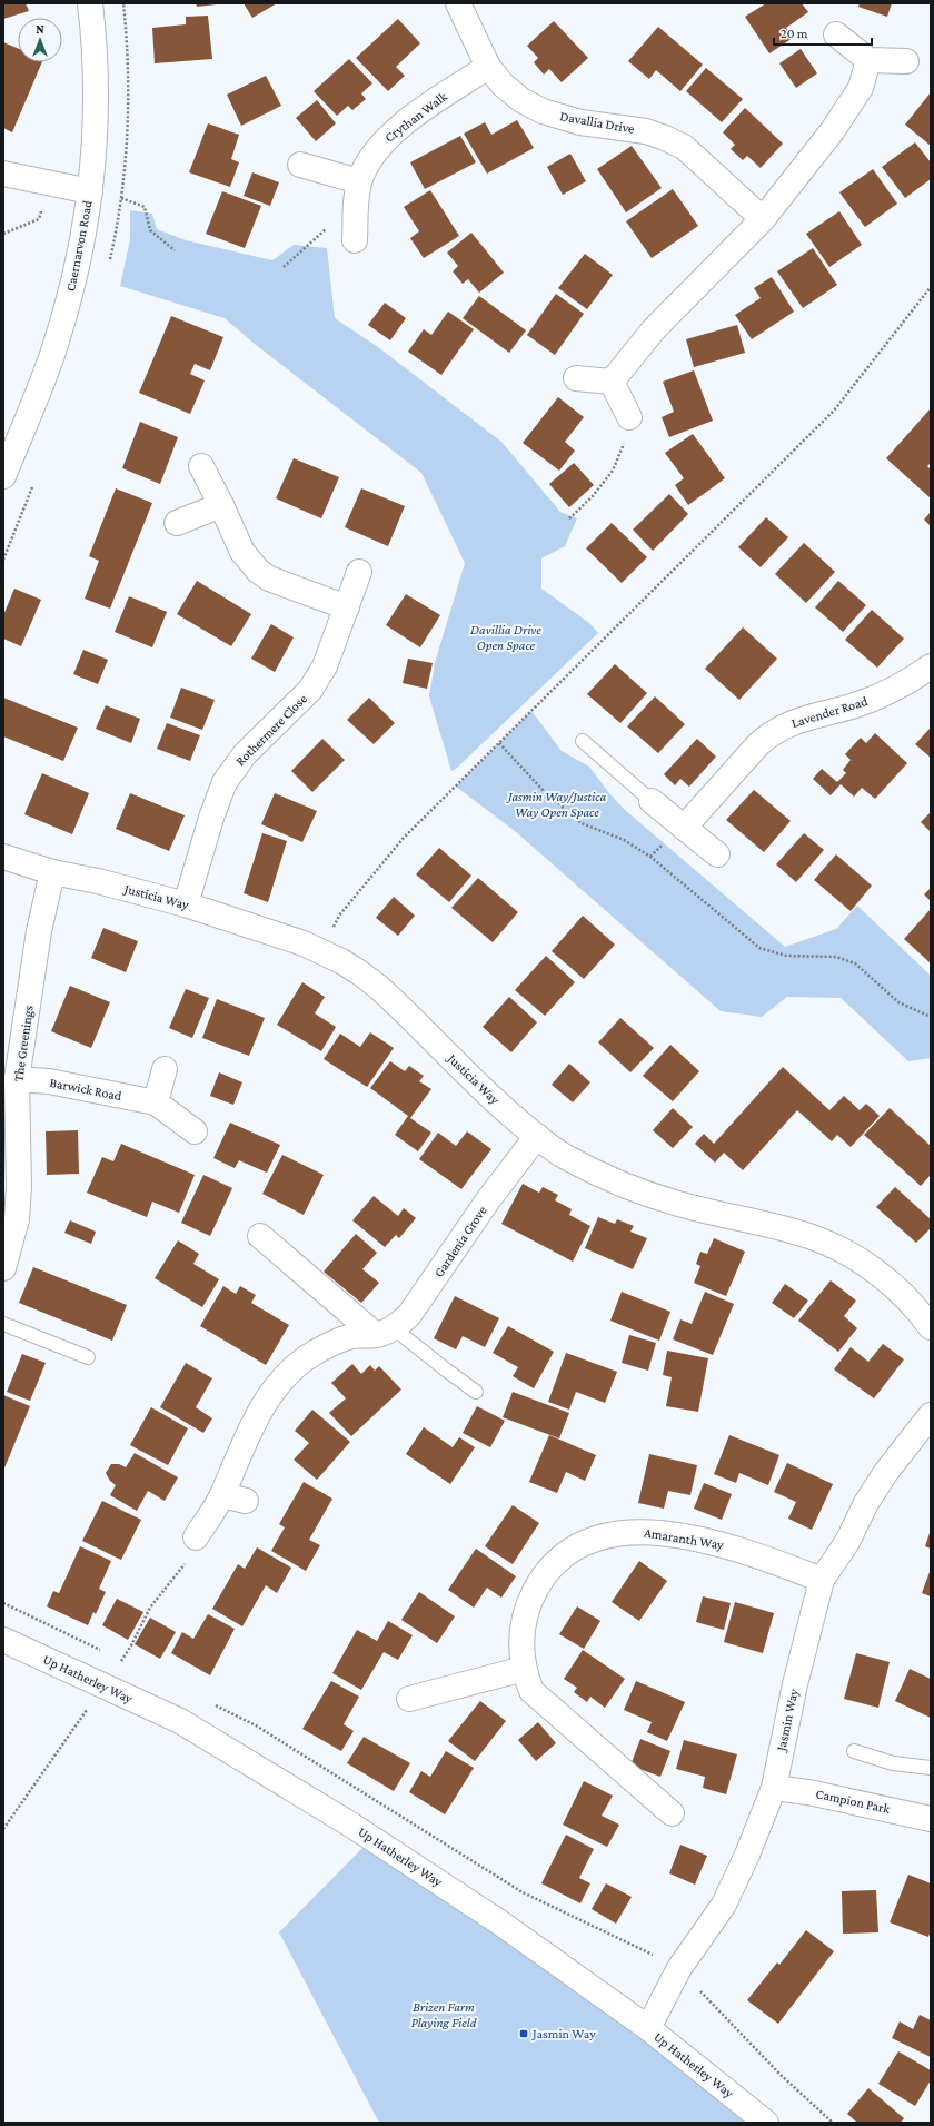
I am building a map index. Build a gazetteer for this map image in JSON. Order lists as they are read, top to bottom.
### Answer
{
  "streets": {
    "street": [
      "Crythan Walk",
      "Davallia Drive",
      "Caernarvon Road",
      "Lavender Road",
      "Rothermere Close",
      "Justicia Way",
      "The Greenings",
      "Barwick Road",
      "Gardenia Grove",
      "Amaranth Way",
      "Up Hatherley Way",
      "Jasmin Way",
      "Campion Park"
    ]
  },
  "crossings": [
    ["Crythan Walk", "Davallia Drive"],
    ["Rothermere Close", "Justicia Way"],
    ["Justicia Way", "The Greenings"],
    ["Justicia Way", "Gardenia Grove"],
    ["The Greenings", "Barwick Road"],
    ["Amaranth Way", "Jasmin Way"],
    ["Up Hatherley Way", "Jasmin Way"],
    ["Jasmin Way", "Campion Park"]
  ],
  "parks": ["Davillia Drive Open Space", "Jasmin Way/Justica Way Open Space", "Brizen Farm Playing Field"],
  "places": {
    "transit": ["Jasmin Way"]
  },
  "scale_bar": "20 m",
  "north": "top"
}
